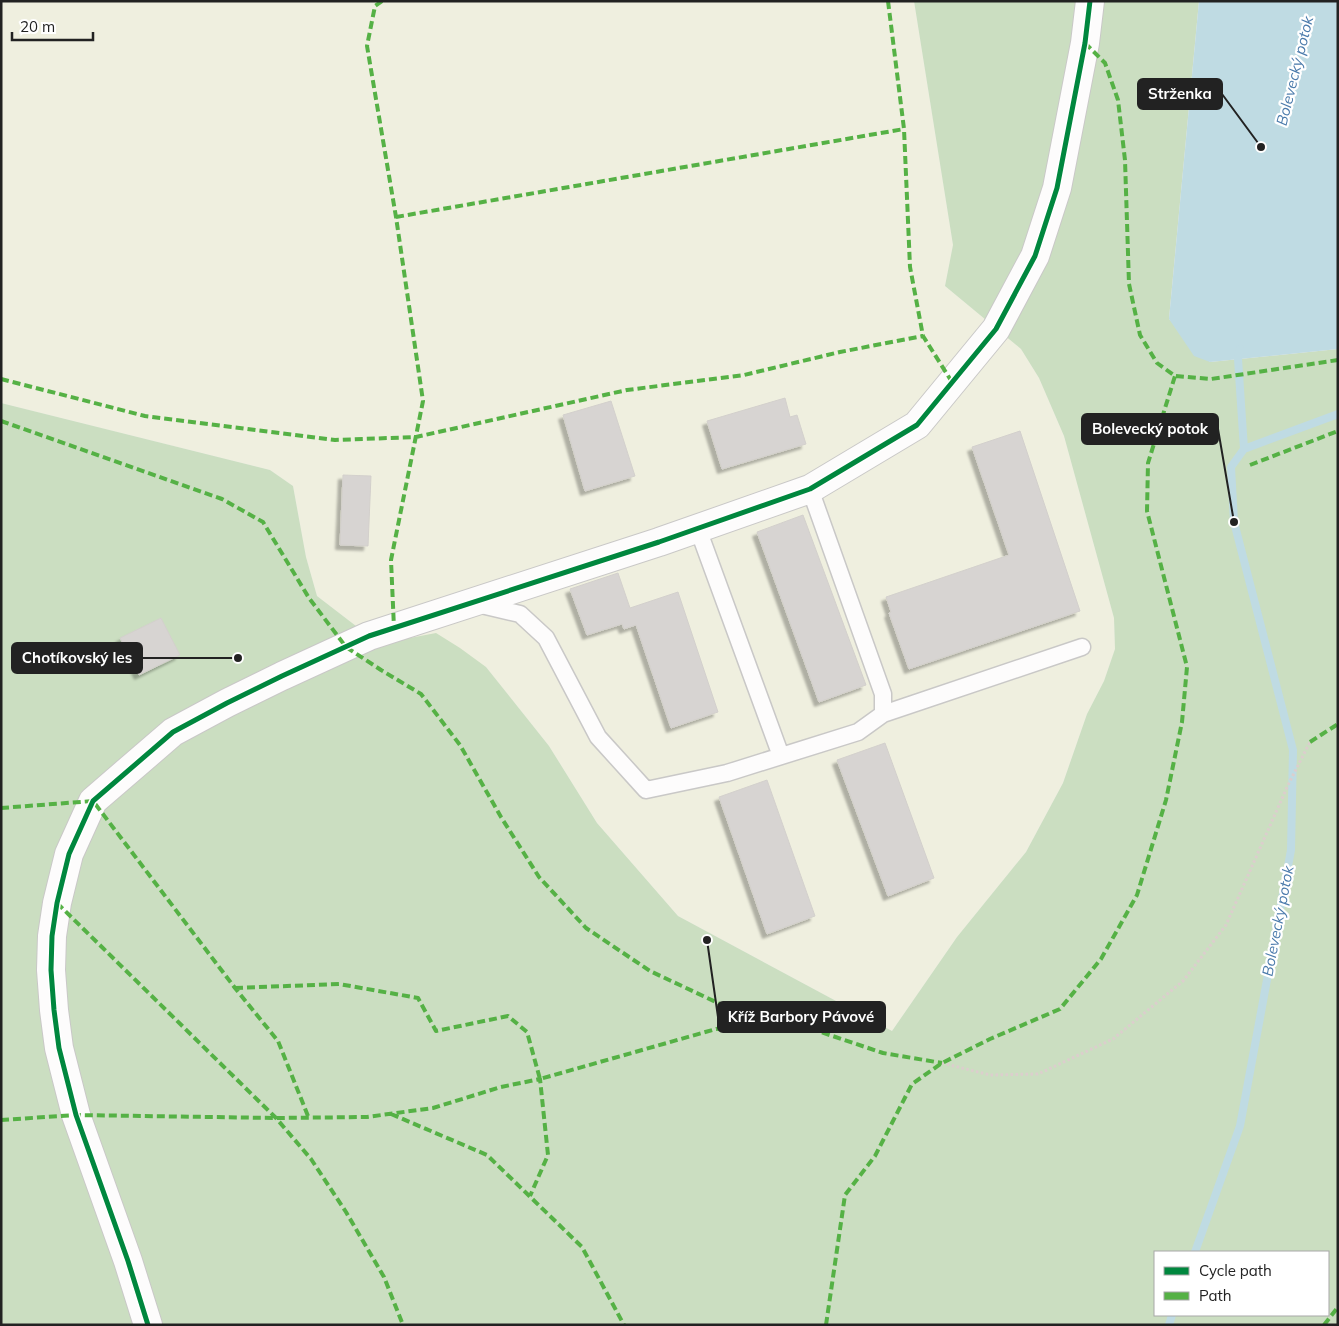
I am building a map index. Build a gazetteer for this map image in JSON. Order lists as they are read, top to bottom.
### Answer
{
  "water": ["Bolevecký potok"],
  "places": [
    "Strženka",
    "Bolevecký potok",
    "Chotíkovský les",
    "Kříž Barbory Pávové"
  ],
  "legend": ["Cycle path", "Path"],
  "scale_bar": "20 m"
}
